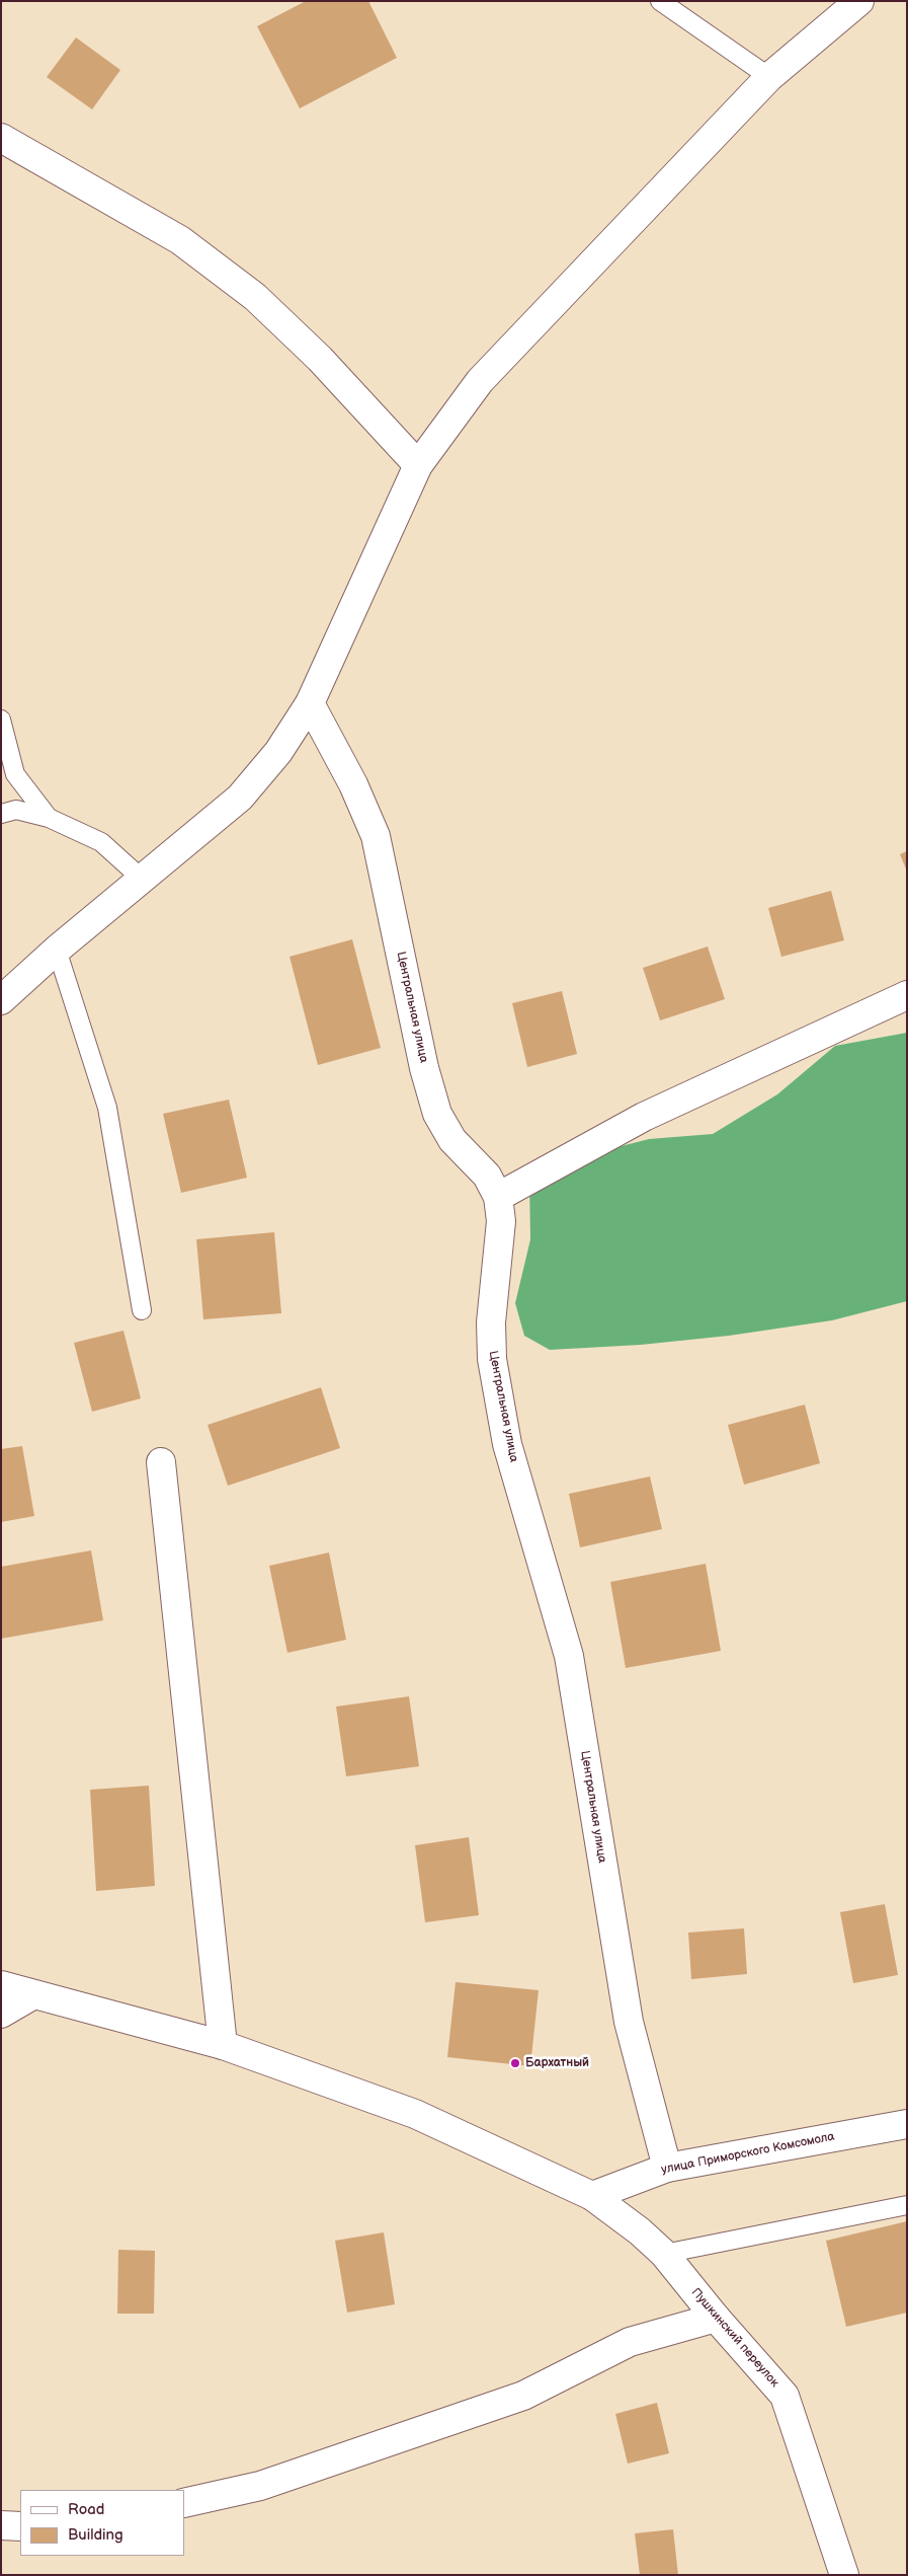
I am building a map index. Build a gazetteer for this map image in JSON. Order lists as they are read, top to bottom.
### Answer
{
  "streets": {
    "street": ["Центральная улица", "улица Приморского Комсомола", "Пушкинский переулок"]
  },
  "crossings": [
    ["Центральная улица", "улица Приморского Комсомола"],
    ["улица Приморского Комсомола", "Пушкинский переулок"]
  ],
  "places": ["Бархатный"],
  "legend": ["Road", "Building"]
}
